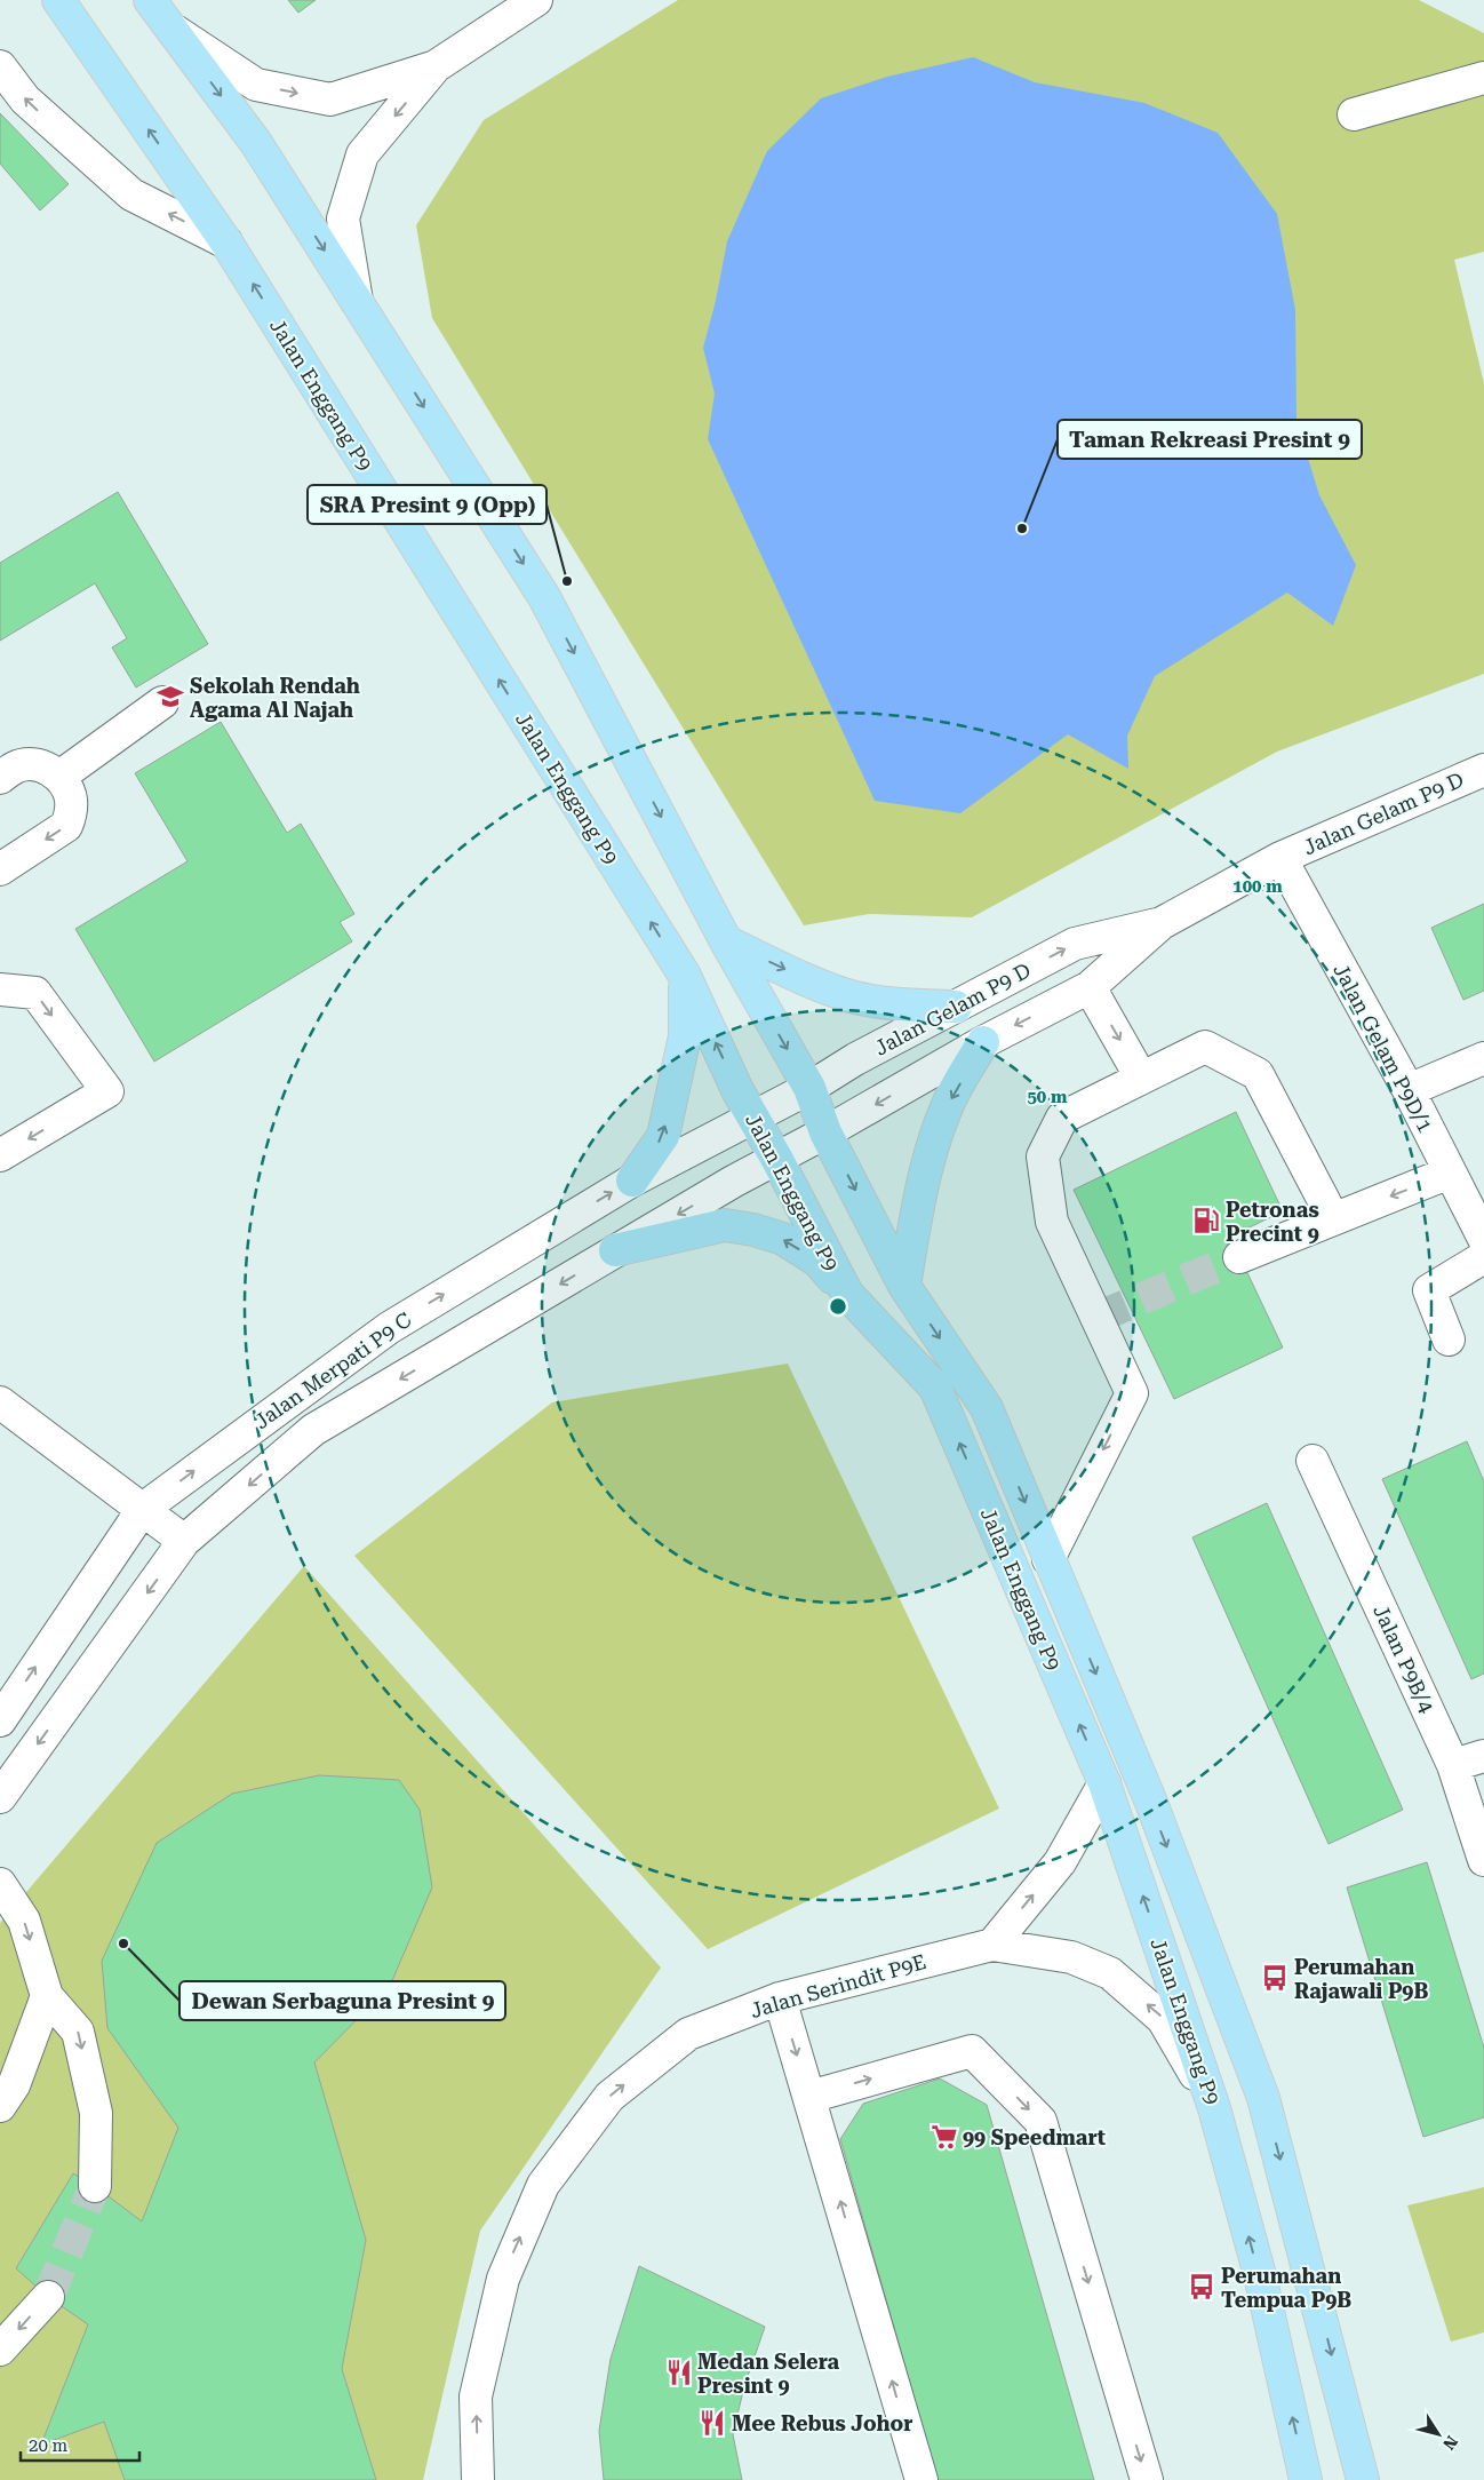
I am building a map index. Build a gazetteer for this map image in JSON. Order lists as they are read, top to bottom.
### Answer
{
  "streets": {
    "main road": ["Jalan Enggang P9"],
    "street": [
      "Jalan Gelam P9 D",
      "Jalan Gelam P9D/1",
      "Jalan Merpati P9 C",
      "Jalan P9B/4",
      "Jalan Serindit P9E"
    ]
  },
  "crossings": [
    ["Jalan Enggang P9", "Jalan Gelam P9 D"],
    ["Jalan Enggang P9", "Jalan Merpati P9 C"],
    ["Jalan Enggang P9", "Jalan Serindit P9E"],
    ["Jalan Gelam P9 D", "Jalan Gelam P9D/1"],
    ["Jalan Gelam P9 D", "Jalan Merpati P9 C"]
  ],
  "places": {
    "other": ["Taman Rekreasi Presint 9", "SRA Presint 9 (Opp)", "Dewan Serbaguna Presint 9"],
    "school or university": ["Sekolah Rendah Agama Al Najah"],
    "fuel station": ["Petronas Precint 9"],
    "bus stop": ["Perumahan Rajawali P9B", "Perumahan Tempua P9B"],
    "supermarket": ["99 Speedmart"],
    "restaurant": ["Medan Selera Presint 9", "Mee Rebus Johor"]
  },
  "scale_bar": "20 m",
  "north": "bottom right",
  "rings": ["100 m", "50 m"]
}
